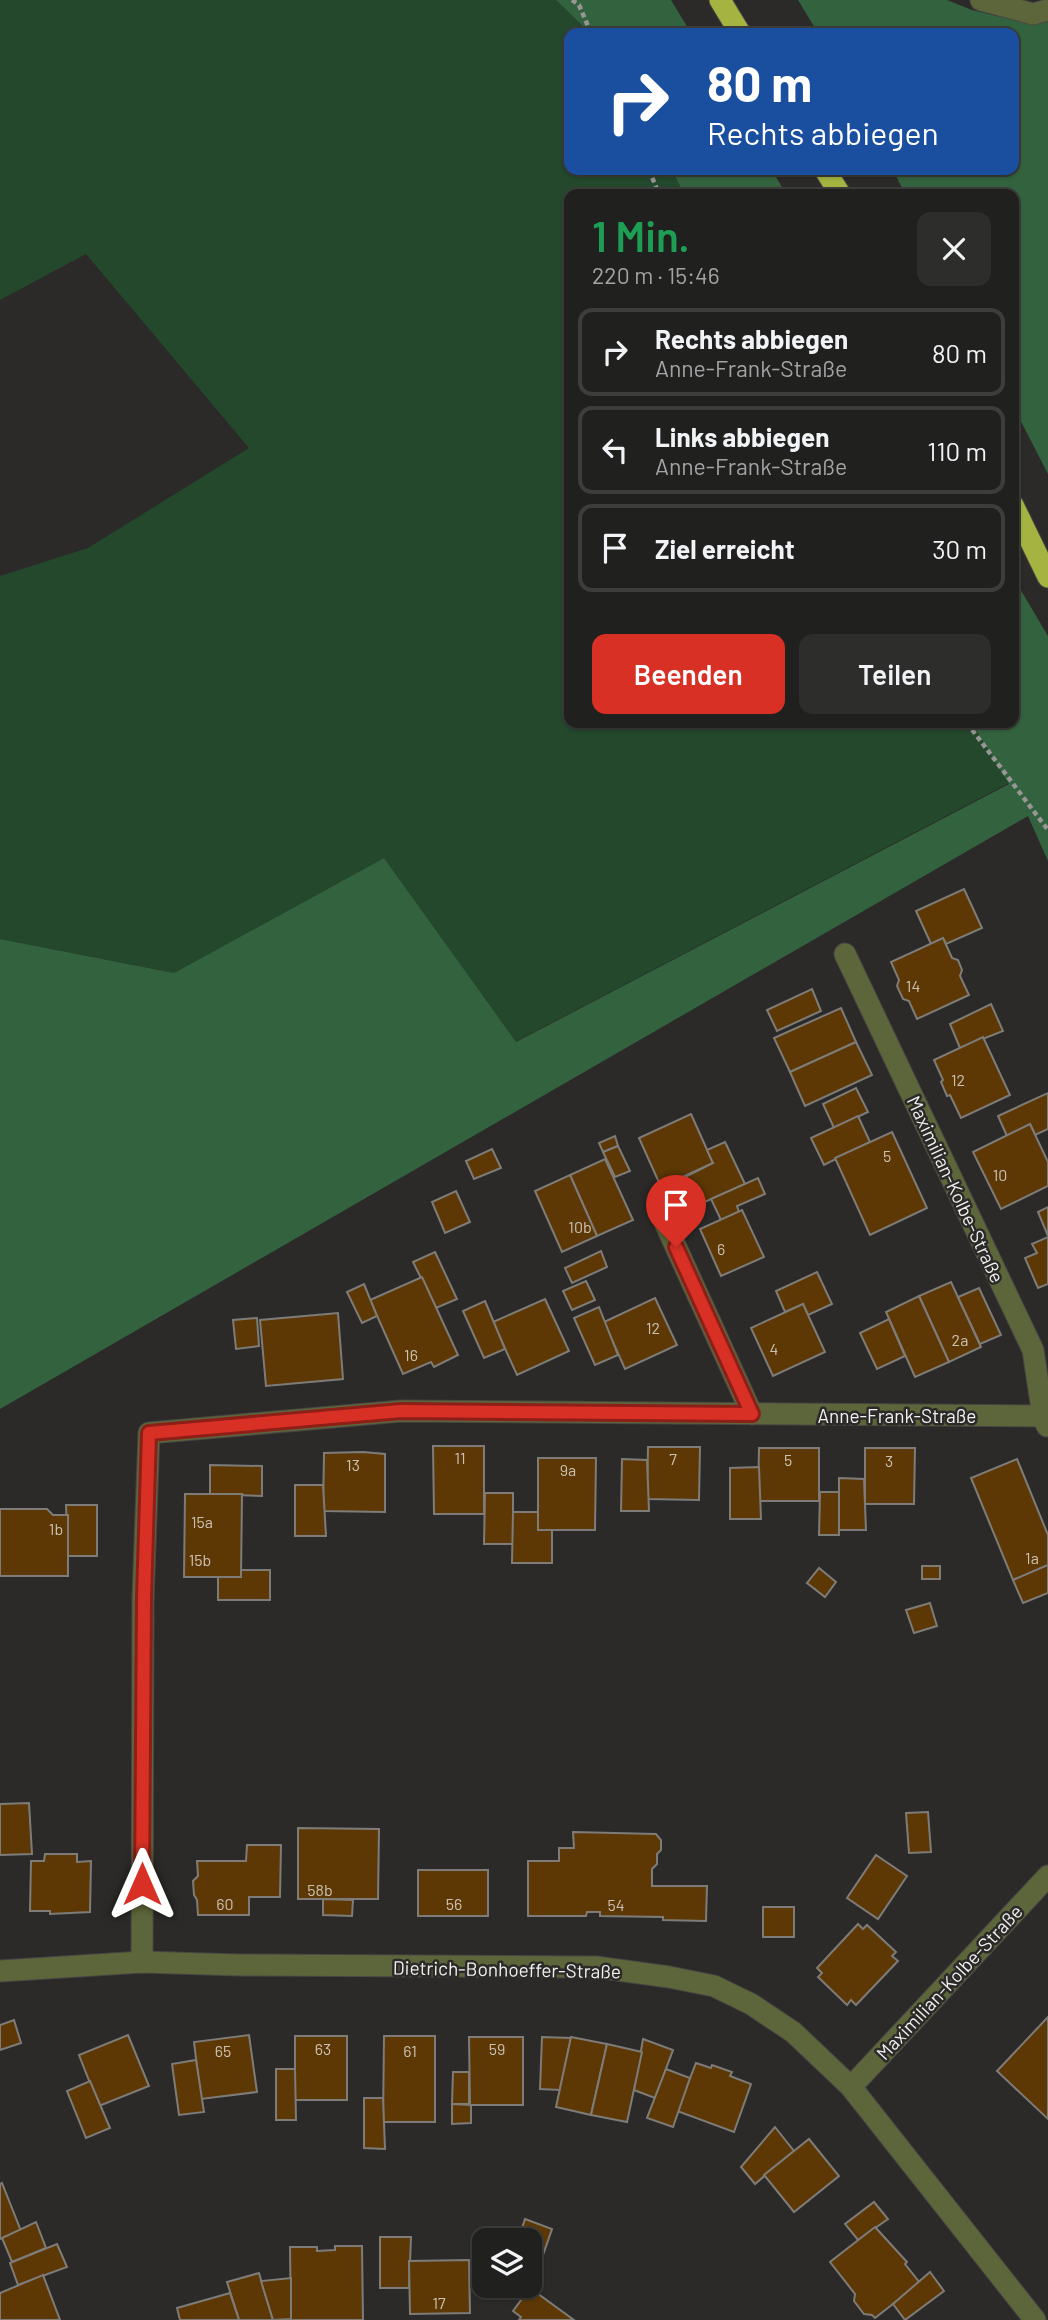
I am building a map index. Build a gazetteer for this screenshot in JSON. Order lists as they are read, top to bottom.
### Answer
{
  "streets": {
    "street": ["Maximilian-Kolbe-Straße", "Anne-Frank-Straße", "Dietrich-Bonhoeffer-Straße"]
  },
  "crossings": [
    ["Maximilian-Kolbe-Straße", "Anne-Frank-Straße"],
    ["Maximilian-Kolbe-Straße", "Dietrich-Bonhoeffer-Straße"],
    ["Anne-Frank-Straße", "Dietrich-Bonhoeffer-Straße"]
  ],
  "house_numbers": [
    "14",
    "12",
    "5",
    "10",
    "10b",
    "6",
    "12",
    "2a",
    "4",
    "16",
    "11",
    "7",
    "5",
    "3",
    "13",
    "9a",
    "15a",
    "1b",
    "1a",
    "15b",
    "58b",
    "60",
    "56",
    "54",
    "63",
    "59",
    "65",
    "61",
    "17"
  ],
  "page": {
    "turn": ["80 m", "Rechts abbiegen"],
    "heading": ["1 Min.", "220 m · 15:46"],
    "list": [
      {
        "name": "Rechts abbiegen",
        "note": "Anne-Frank-Straße",
        "value": "80 m"
      },
      {
        "name": "Links abbiegen",
        "note": "Anne-Frank-Straße",
        "value": "110 m"
      },
      {
        "name": "Ziel erreicht",
        "value": "30 m"
      }
    ],
    "buttons": ["Beenden", "Teilen"]
  }
}
